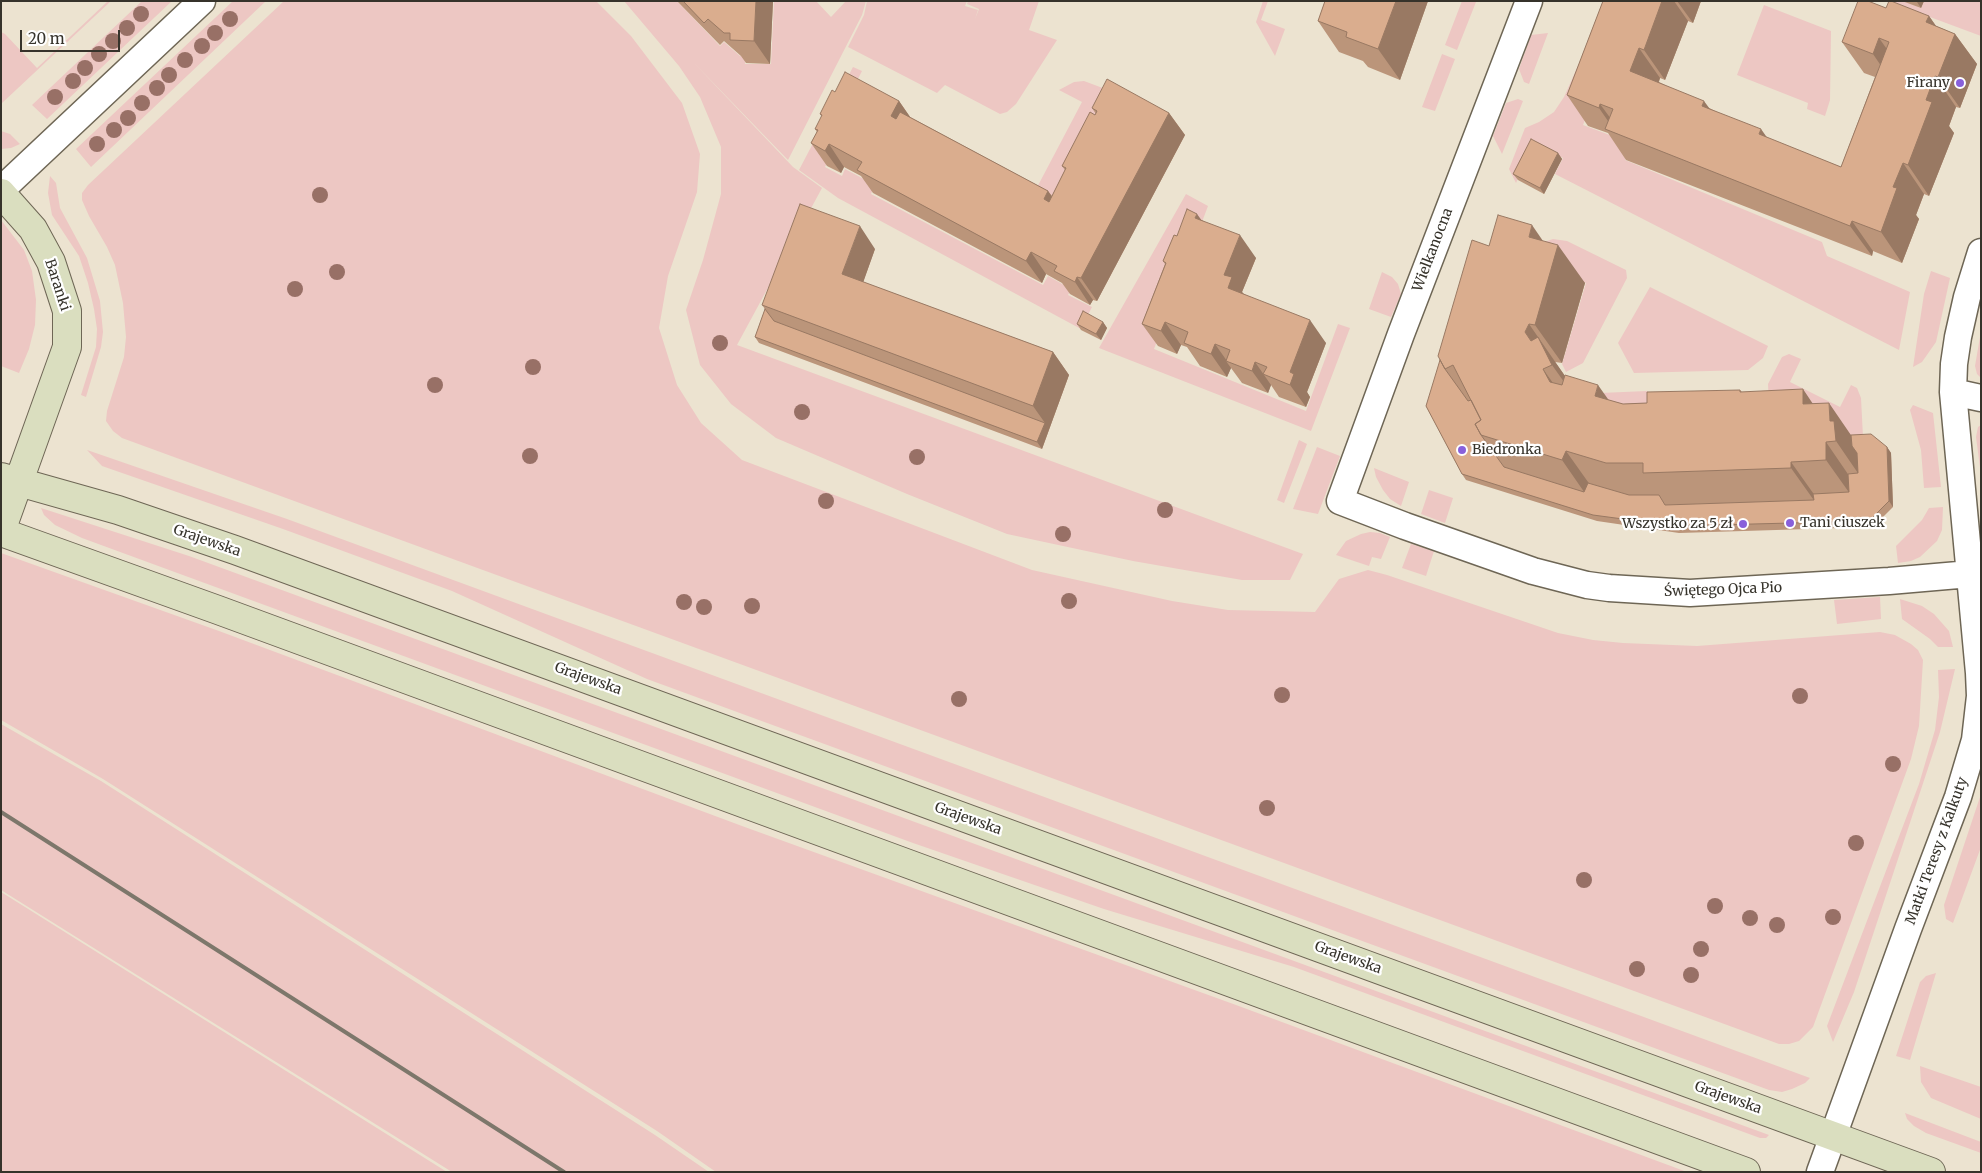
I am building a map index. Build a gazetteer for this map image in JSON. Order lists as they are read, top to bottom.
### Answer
{
  "streets": {
    "main road": ["Baranki", "Grajewska"],
    "street": ["Wielkanocna", "Świętego Ojca Pio", "Matki Teresy z Kalkuty"]
  },
  "crossings": [
    ["Wielkanocna", "Świętego Ojca Pio"],
    ["Baranki", "Grajewska"],
    ["Grajewska", "Matki Teresy z Kalkuty"],
    ["Świętego Ojca Pio", "Matki Teresy z Kalkuty"]
  ],
  "places": [
    "Firany",
    "Biedronka",
    "Tani ciuszek",
    "Wszystko za 5 zł"
  ],
  "scale_bar": "20 m"
}
